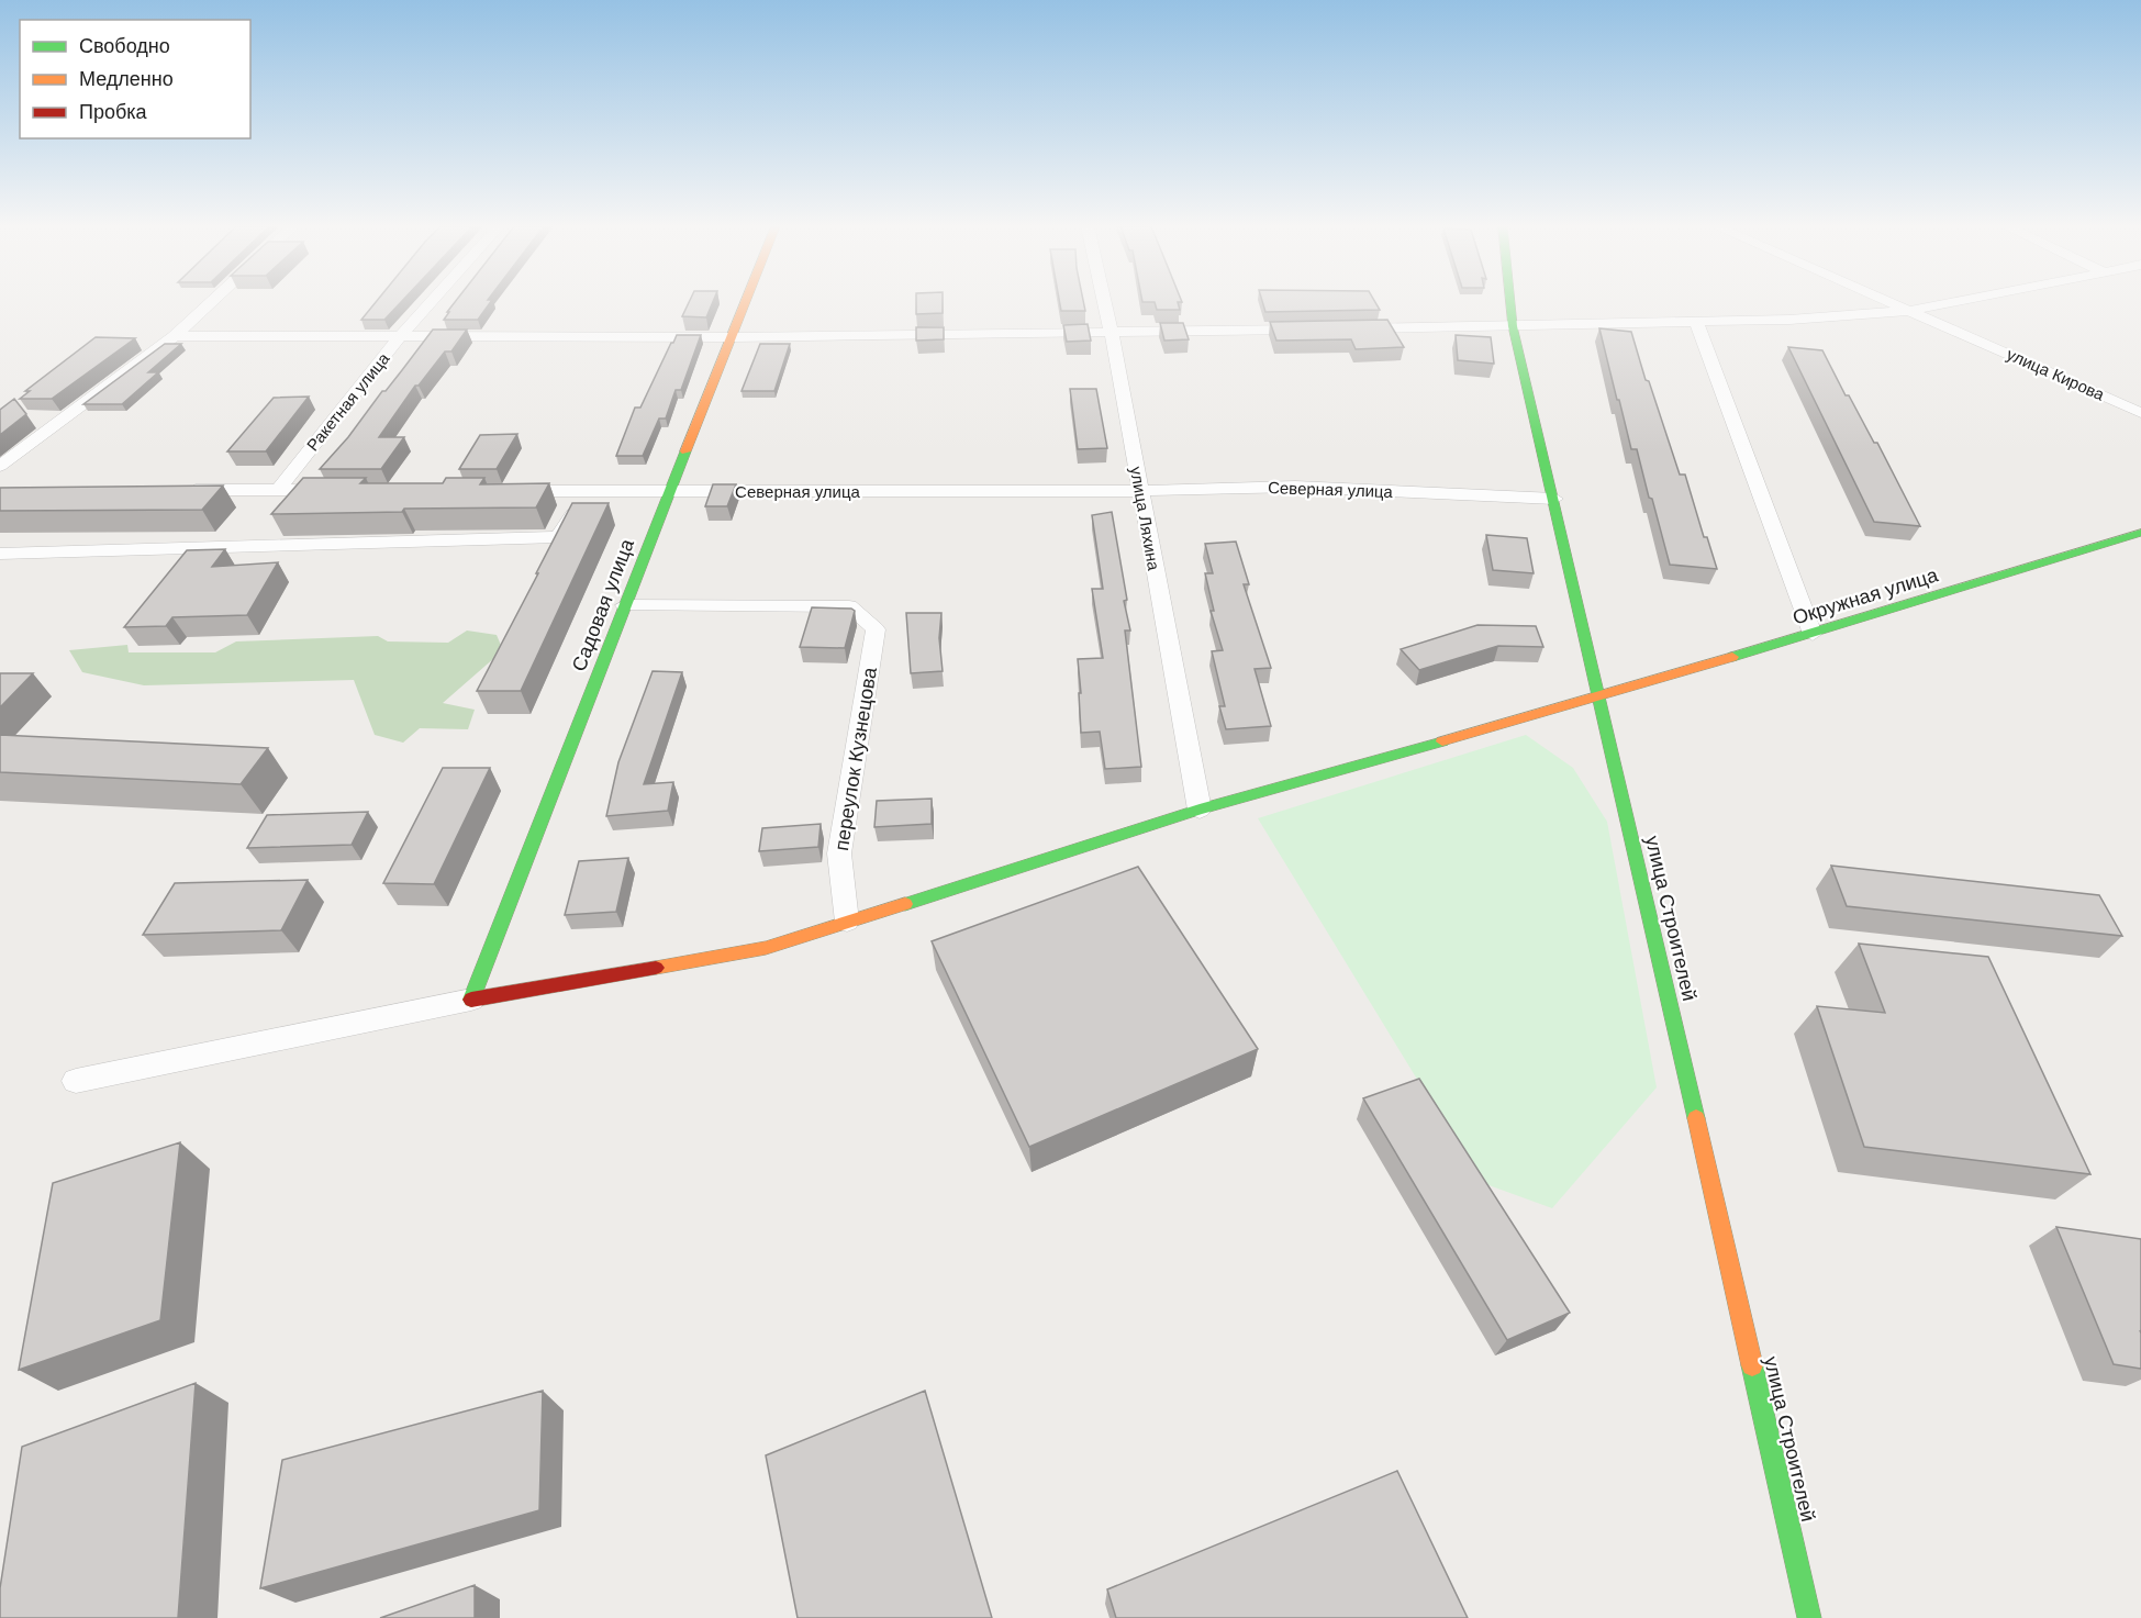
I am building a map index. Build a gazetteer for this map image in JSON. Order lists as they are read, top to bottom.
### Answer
{
  "streets": {
    "street": [
      "улица Кирова",
      "Ракетная улица",
      "Северная улица",
      "улица Ляхина",
      "Окружная улица",
      "Садовая улица",
      "переулок Кузнецова",
      "улица Строителей"
    ]
  },
  "crossings": [
    ["Северная улица", "улица Ляхина"],
    ["Северная улица", "Садовая улица"],
    ["Северная улица", "улица Строителей"],
    ["улица Ляхина", "Окружная улица"],
    ["Окружная улица", "Садовая улица"],
    ["Окружная улица", "переулок Кузнецова"],
    ["Окружная улица", "улица Строителей"],
    ["Садовая улица", "переулок Кузнецова"]
  ],
  "legend": ["Свободно", "Медленно", "Пробка"]
}
